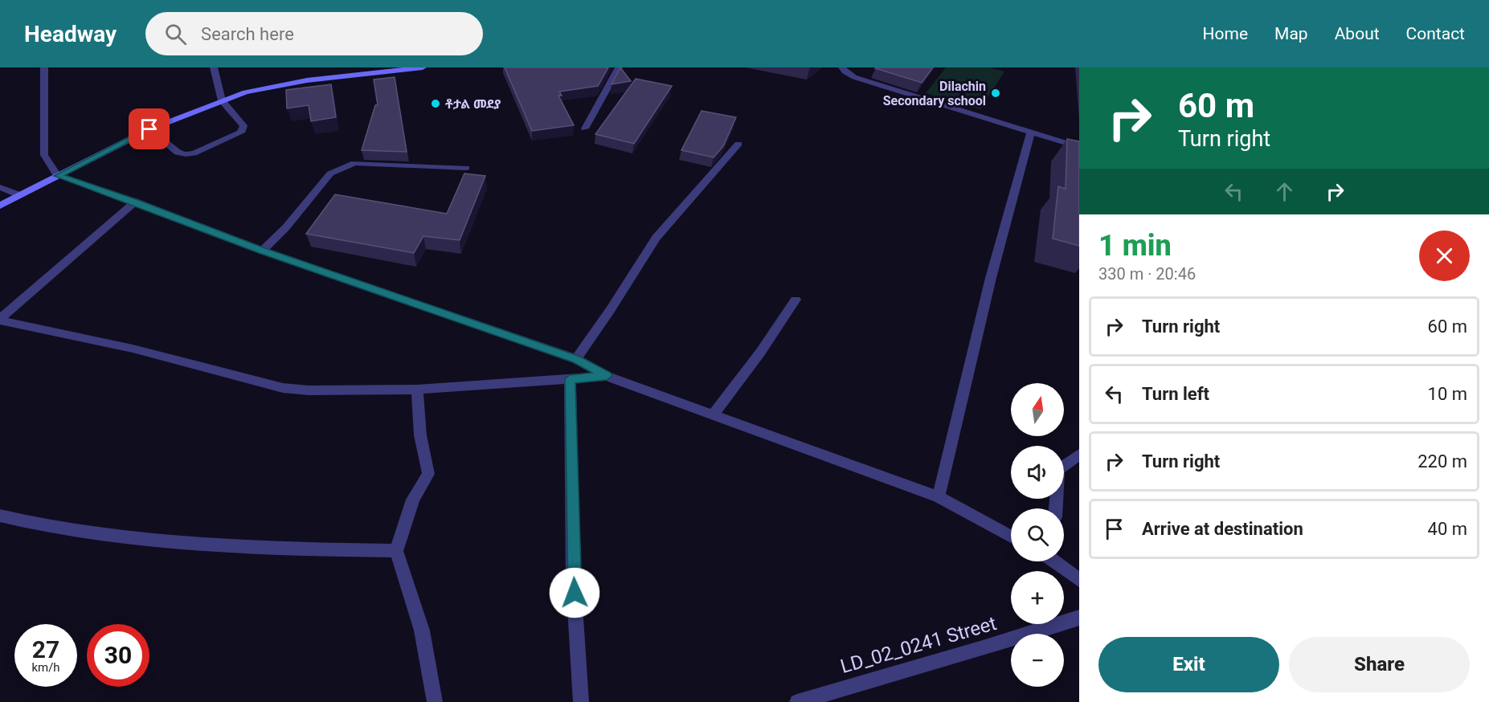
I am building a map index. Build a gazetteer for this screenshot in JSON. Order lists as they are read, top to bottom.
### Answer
{
  "streets": {
    "street": ["LD_02_0241 Street"]
  },
  "places": ["Dilachin Secondary school", "ቶታል መደያ"],
  "north": "top",
  "page": {
    "header": "Headway",
    "search": "Search here",
    "nav": [
      "Home",
      "Map",
      "About",
      "Contact"
    ],
    "turn": ["60 m", "Turn right"],
    "heading": ["1 min", "330 m · 20:46"],
    "list": [
      {
        "name": "Turn right",
        "value": "60 m"
      },
      {
        "name": "Turn left",
        "value": "10 m"
      },
      {
        "name": "Turn right",
        "value": "220 m"
      },
      {
        "name": "Arrive at destination",
        "value": "40 m"
      }
    ],
    "map_buttons": ["+", "−"],
    "speed": "27 km/h",
    "limit": "30",
    "buttons": ["Exit", "Share"]
  }
}
